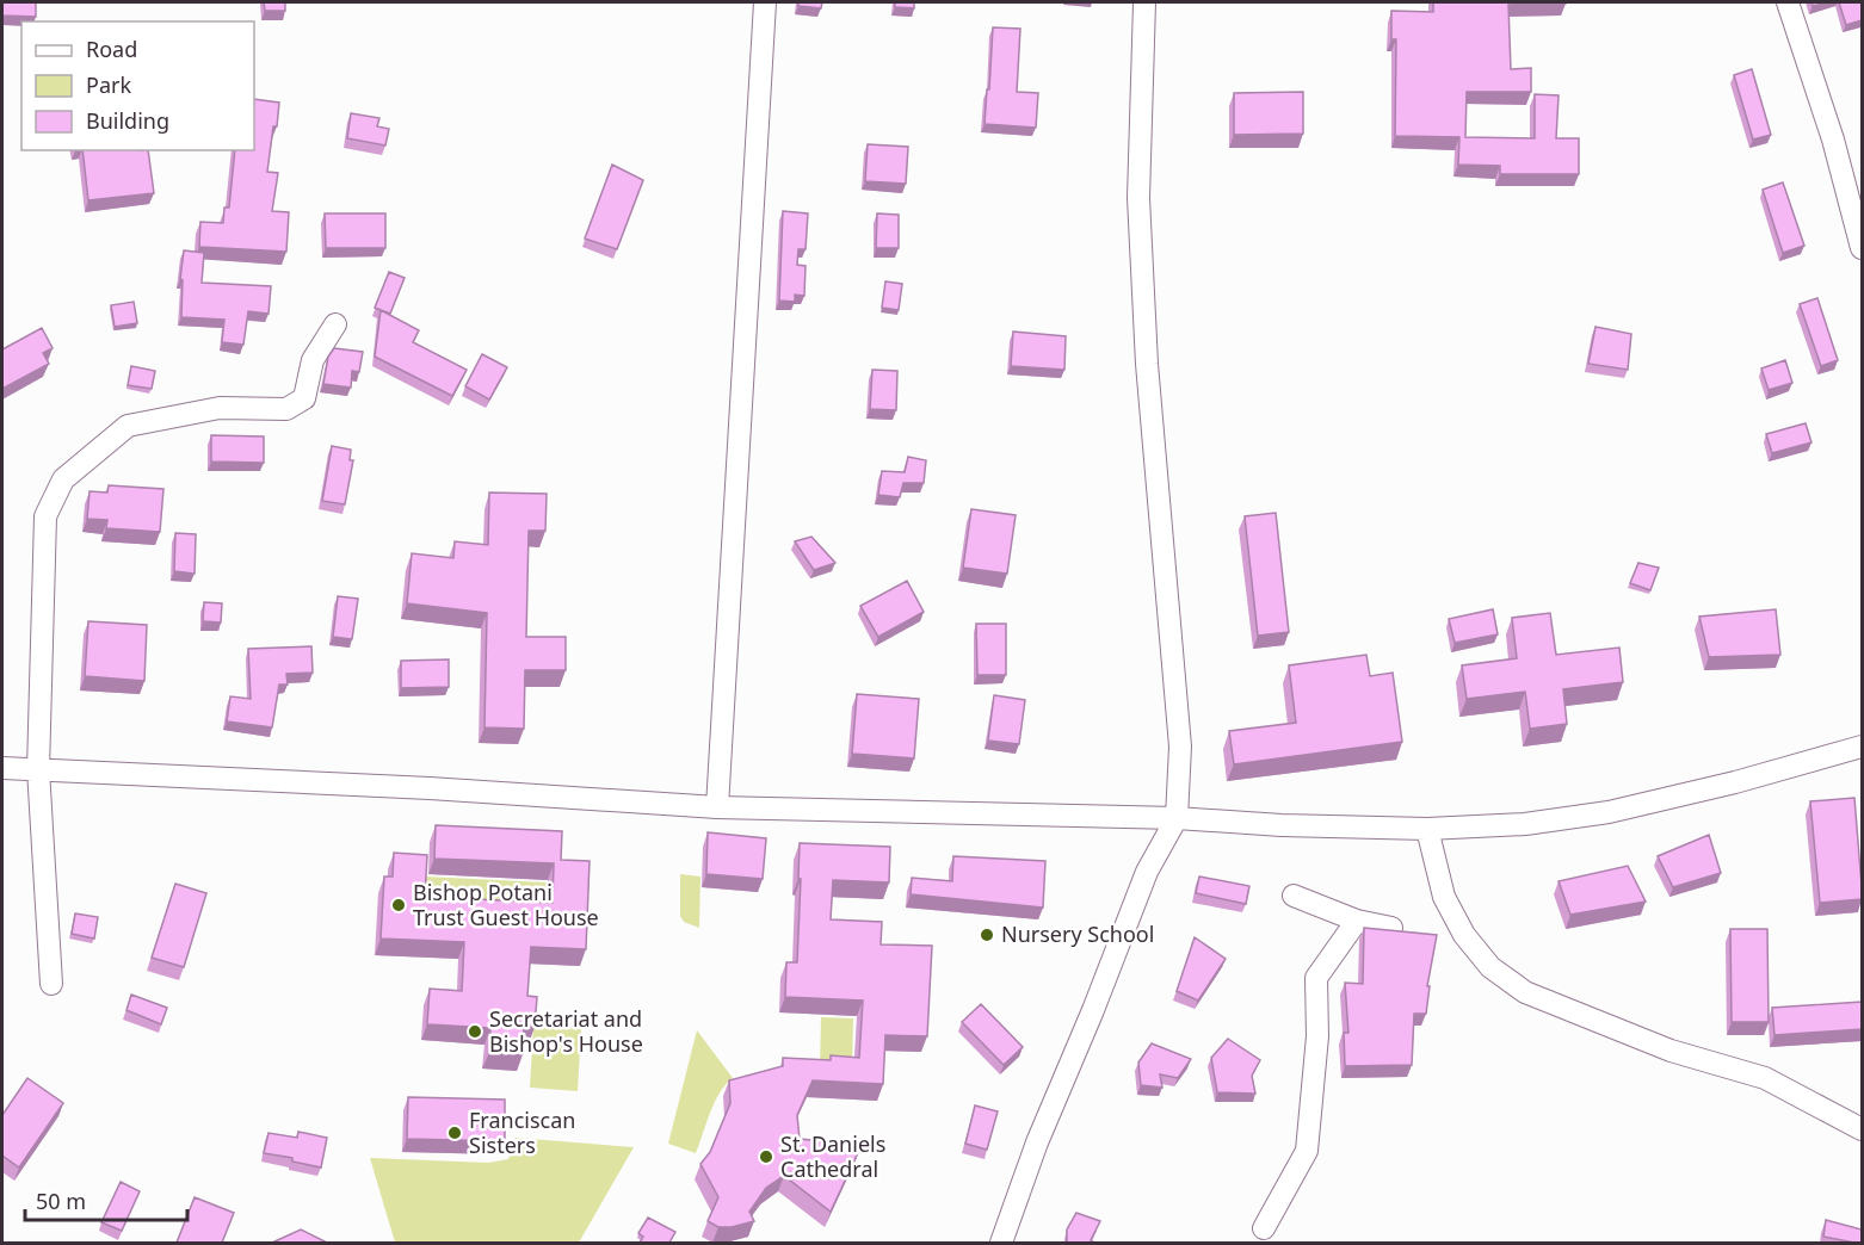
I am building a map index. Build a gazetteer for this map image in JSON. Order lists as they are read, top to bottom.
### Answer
{
  "places": [
    "Bishop Potani Trust Guest House",
    "Nursery School",
    "Secretariat and Bishop's House",
    "Franciscan Sisters",
    "St. Daniels Cathedral"
  ],
  "legend": ["Road", "Park", "Building"],
  "scale_bar": "50 m"
}
